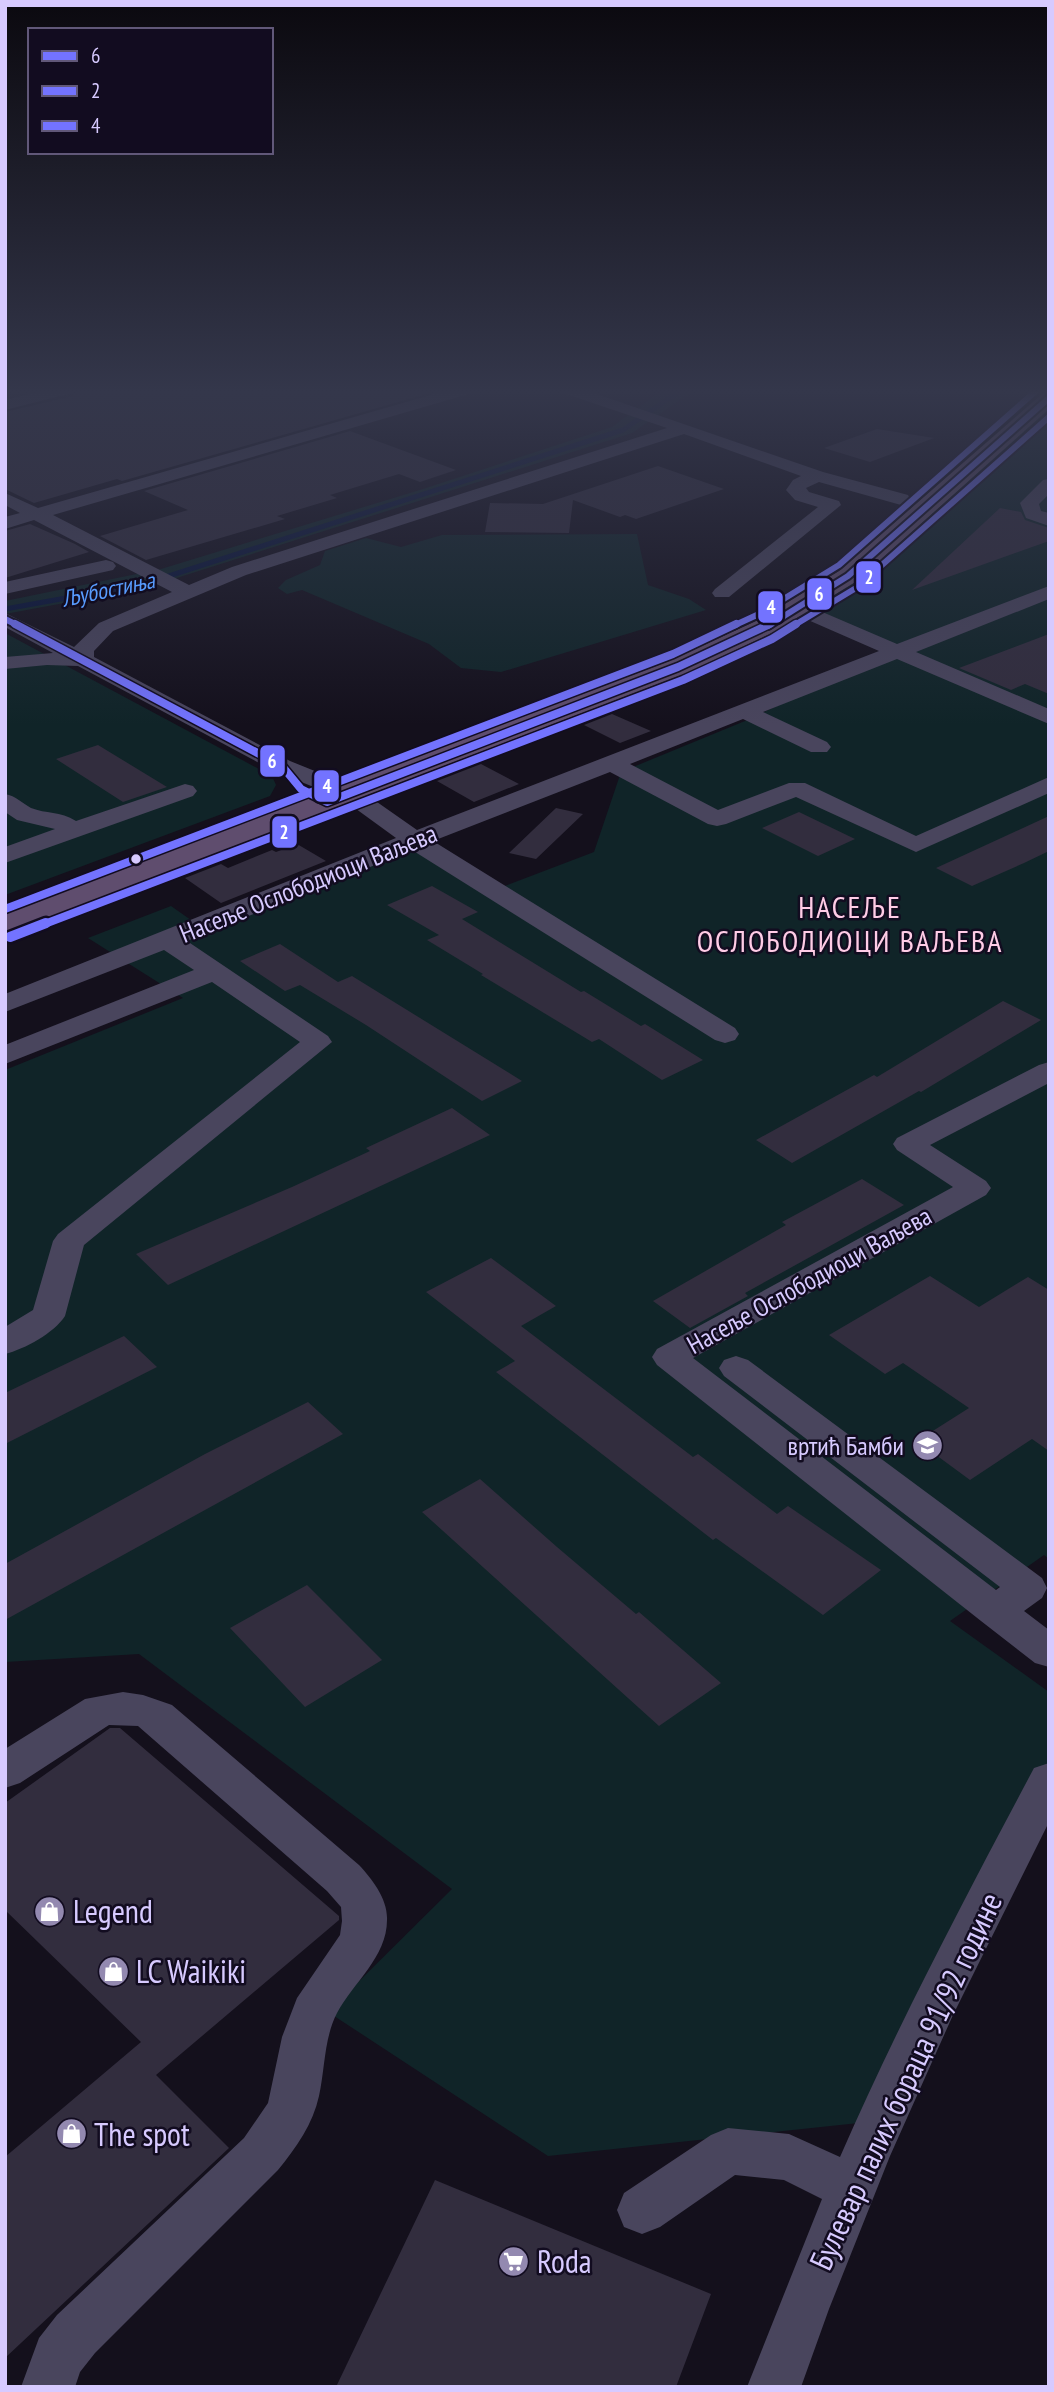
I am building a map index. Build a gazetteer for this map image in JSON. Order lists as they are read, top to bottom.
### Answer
{
  "streets": {
    "street": ["Насеље Ослободиоци Ваљева", "Булевар палих бораца 91/92 године"]
  },
  "districts": ["НАСЕЉЕ ОСЛОБОДИОЦИ ВАЉЕВА"],
  "water": ["Љубостиња"],
  "places": {
    "school or university": ["вртић Бамби"],
    "shop": ["Legend", "LC Waikiki", "The spot"],
    "supermarket": ["Roda"]
  },
  "lines": ["transit line 6", "transit line 2", "transit line 4"],
  "legend": ["6", "2", "4"]
}
